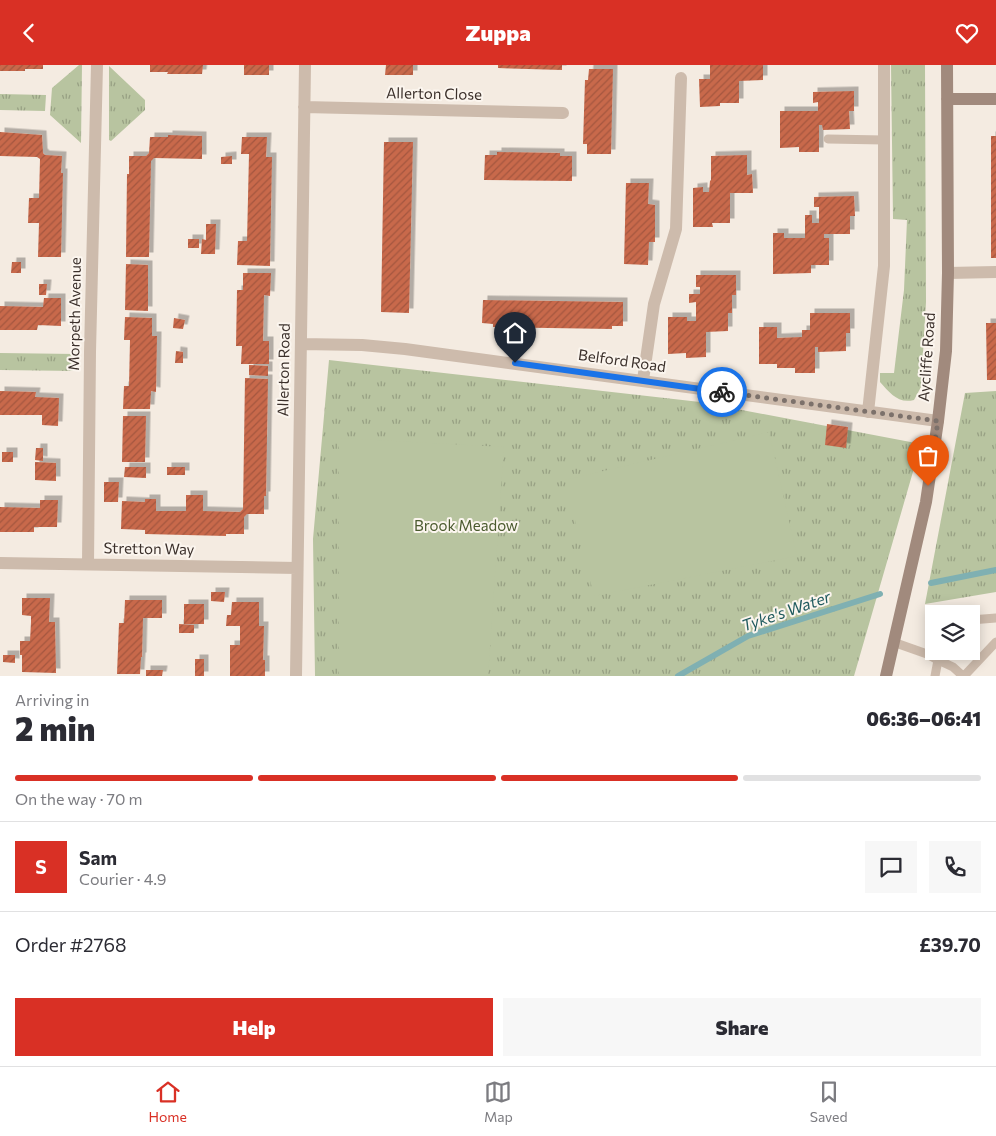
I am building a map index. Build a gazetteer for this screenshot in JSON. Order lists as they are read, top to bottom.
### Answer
{
  "streets": {
    "street": [
      "Allerton Close",
      "Morpeth Avenue",
      "Aycliffe Road",
      "Belford Road",
      "Allerton Road",
      "Stretton Way"
    ]
  },
  "crossings": [
    ["Allerton Close", "Allerton Road"],
    ["Morpeth Avenue", "Stretton Way"],
    ["Aycliffe Road", "Belford Road"],
    ["Belford Road", "Allerton Road"],
    ["Allerton Road", "Stretton Way"]
  ],
  "water": ["Tyke's Water"],
  "parks": ["Brook Meadow"],
  "page": {
    "header": "Zuppa",
    "heading": ["2 min", "Arriving in", "06:36–06:41"],
    "panel": [
      "Sam",
      "Courier · 4.9",
      "Order #2768",
      "£39.70"
    ],
    "bar": "On the way · 70 m",
    "round": "S",
    "buttons": ["Help", "Share"],
    "tabs": ["Home", "Map", "Saved"]
  }
}
